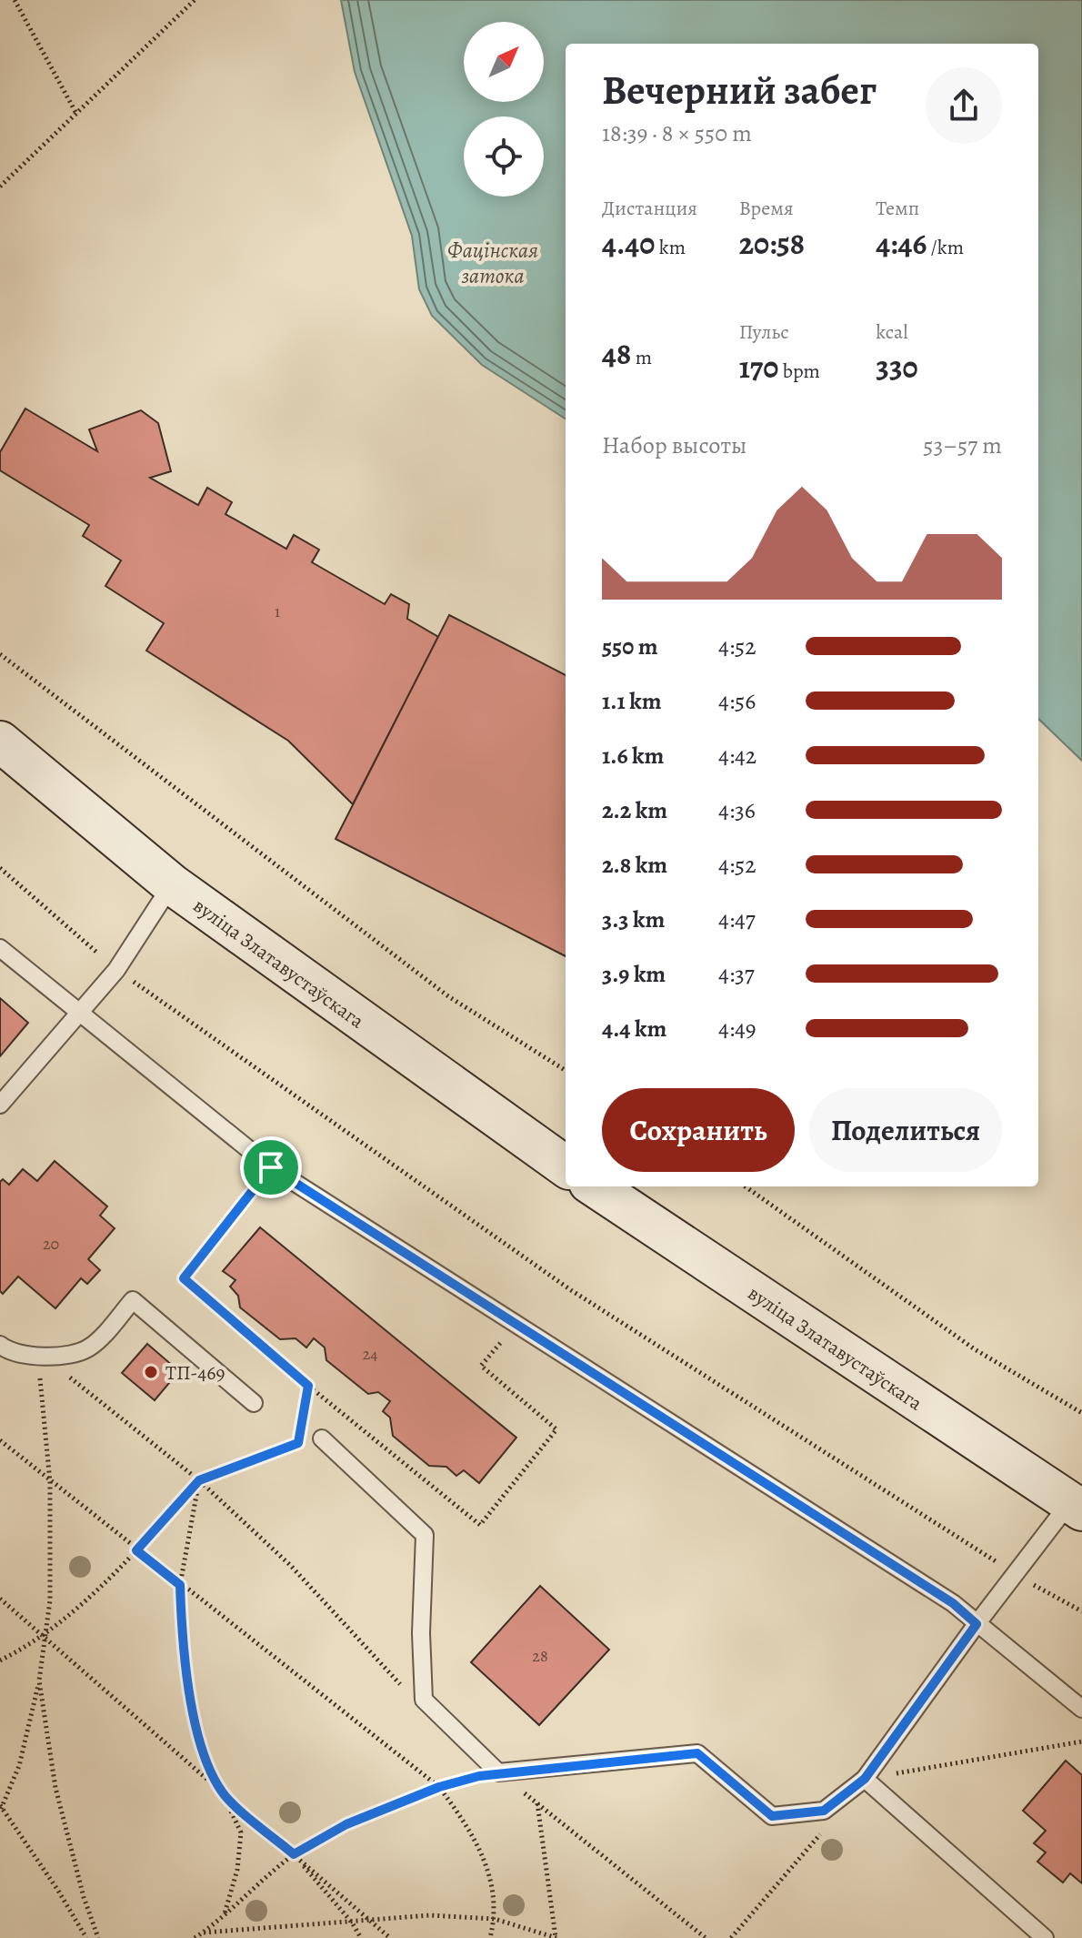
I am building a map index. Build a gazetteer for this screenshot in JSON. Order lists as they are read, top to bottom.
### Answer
{
  "streets": {
    "street": ["вуліца Златавустаўскага"]
  },
  "water": ["Фацінская затока"],
  "places": ["ТП-469"],
  "house_numbers": [
    "1",
    "20",
    "24",
    "28"
  ],
  "north": "top right",
  "page": {
    "heading": ["Вечерний забег", "18:39 · 8 × 550 m"],
    "stats": [
      ["Дистанция", "4.40 km"],
      ["Время", "20:58"],
      ["Темп", "4:46 /km"],
      ["48 m"],
      ["Пульс", "170 bpm"],
      ["kcal", "330"]
    ],
    "chart": ["Набор высоты", "53–57 m"],
    "list": [
      {
        "name": "550 m",
        "note": "4:52"
      },
      {
        "name": "1.1 km",
        "note": "4:56"
      },
      {
        "name": "1.6 km",
        "note": "4:42"
      },
      {
        "name": "2.2 km",
        "note": "4:36"
      },
      {
        "name": "2.8 km",
        "note": "4:52"
      },
      {
        "name": "3.3 km",
        "note": "4:47"
      },
      {
        "name": "3.9 km",
        "note": "4:37"
      },
      {
        "name": "4.4 km",
        "note": "4:49"
      }
    ],
    "buttons": ["Сохранить", "Поделиться"]
  }
}
